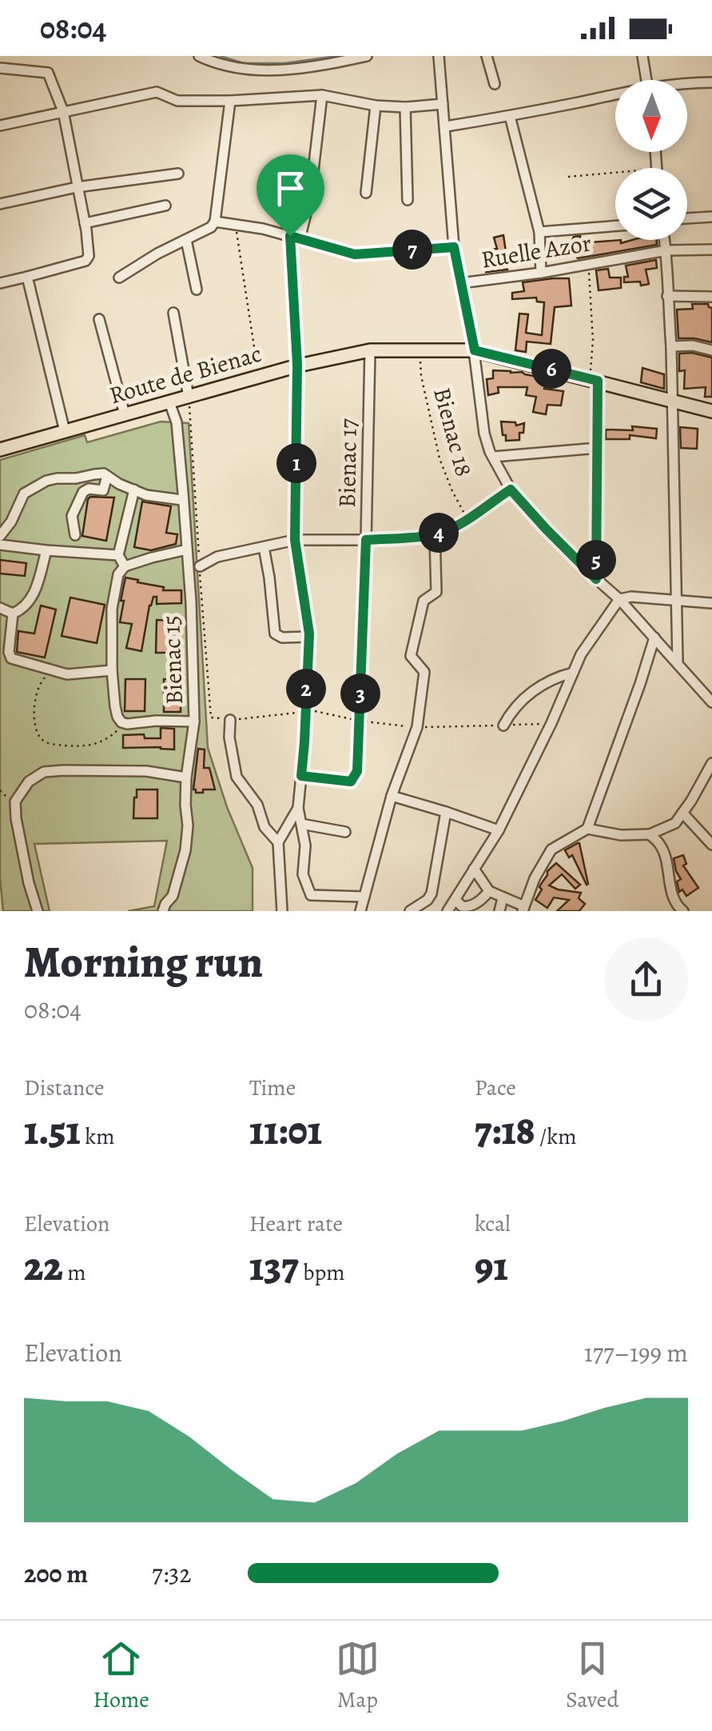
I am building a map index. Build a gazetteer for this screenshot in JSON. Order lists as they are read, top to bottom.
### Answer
{
  "streets": {
    "main road": ["Route de Bienac"],
    "street": ["Ruelle Azor", "Bienac 17", "Bienac 15"],
    "path": ["Bienac 18"]
  },
  "crossings": [
    ["Route de Bienac", "Bienac 18"],
    ["Route de Bienac", "Bienac 17"],
    ["Route de Bienac", "Bienac 15"]
  ],
  "north": "bottom",
  "page": {
    "status": "08:04",
    "pins": [
      "7",
      "6",
      "1",
      "4",
      "5",
      "2",
      "3"
    ],
    "heading": ["Morning run", "08:04"],
    "stats": [
      ["Distance", "1.51 km"],
      ["Time", "11:01"],
      ["Pace", "7:18 /km"],
      ["Elevation", "22 m"],
      ["Heart rate", "137 bpm"],
      ["kcal", "91"]
    ],
    "chart": ["Elevation", "177–199 m"],
    "list": [
      {
        "name": "200 m",
        "note": "7:32"
      }
    ],
    "tabs": ["Home", "Map", "Saved"]
  }
}
